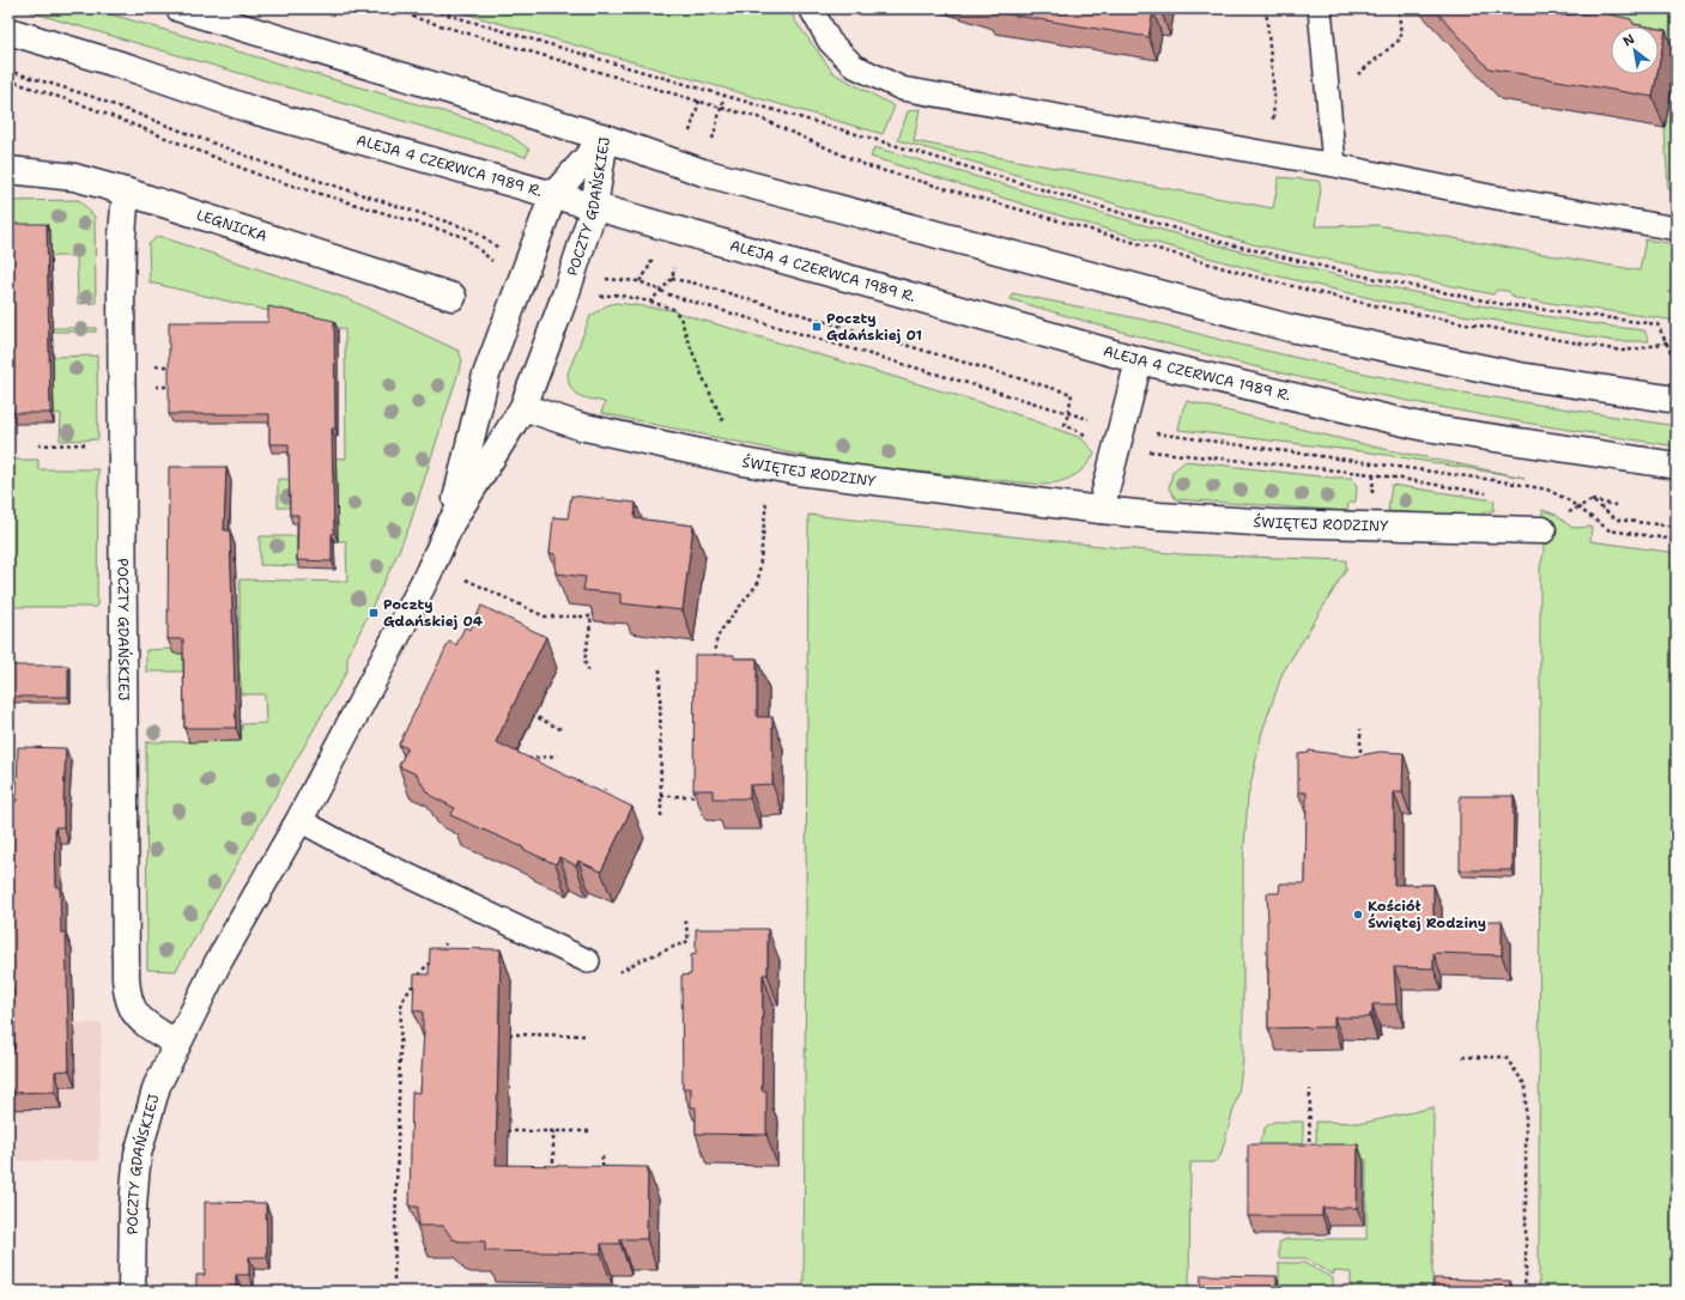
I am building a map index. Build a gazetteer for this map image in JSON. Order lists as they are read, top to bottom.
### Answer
{
  "streets": {
    "street": [
      "ALEJA 4 CZERWCA 1989 R.",
      "POCZTY GDAŃSKIEJ",
      "LEGNICKA",
      "ŚWIĘTEJ RODZINY"
    ]
  },
  "crossings": [
    ["ALEJA 4 CZERWCA 1989 R.", "POCZTY GDAŃSKIEJ"],
    ["POCZTY GDAŃSKIEJ", "LEGNICKA"],
    ["POCZTY GDAŃSKIEJ", "ŚWIĘTEJ RODZINY"]
  ],
  "places": {
    "transit": ["Poczty Gdańskiej 01", "Poczty Gdańskiej 04"],
    "other": ["Kościół Świętej Rodziny"]
  },
  "north": "top left"
}
